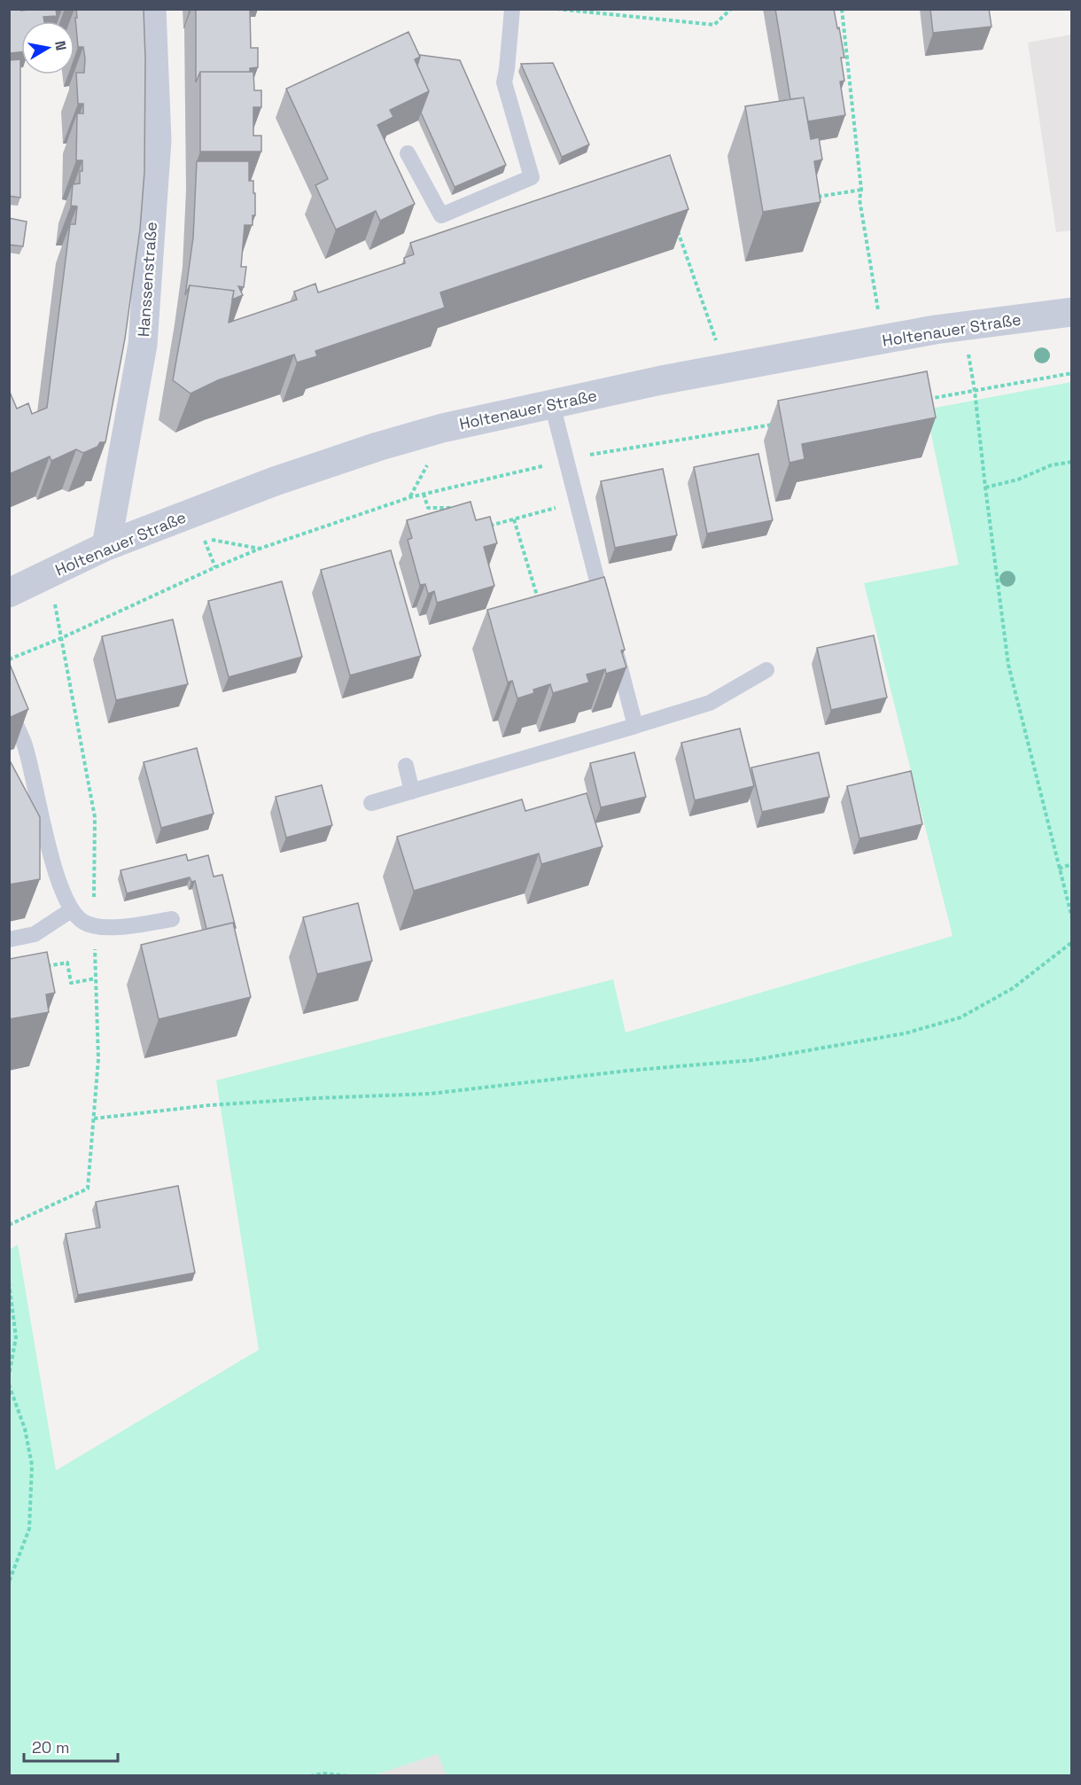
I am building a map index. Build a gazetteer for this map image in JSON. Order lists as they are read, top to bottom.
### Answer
{
  "streets": {
    "street": ["Hanssenstraße", "Holtenauer Straße"]
  },
  "crossings": [
    ["Hanssenstraße", "Holtenauer Straße"]
  ],
  "scale_bar": "20 m",
  "north": "right"
}
